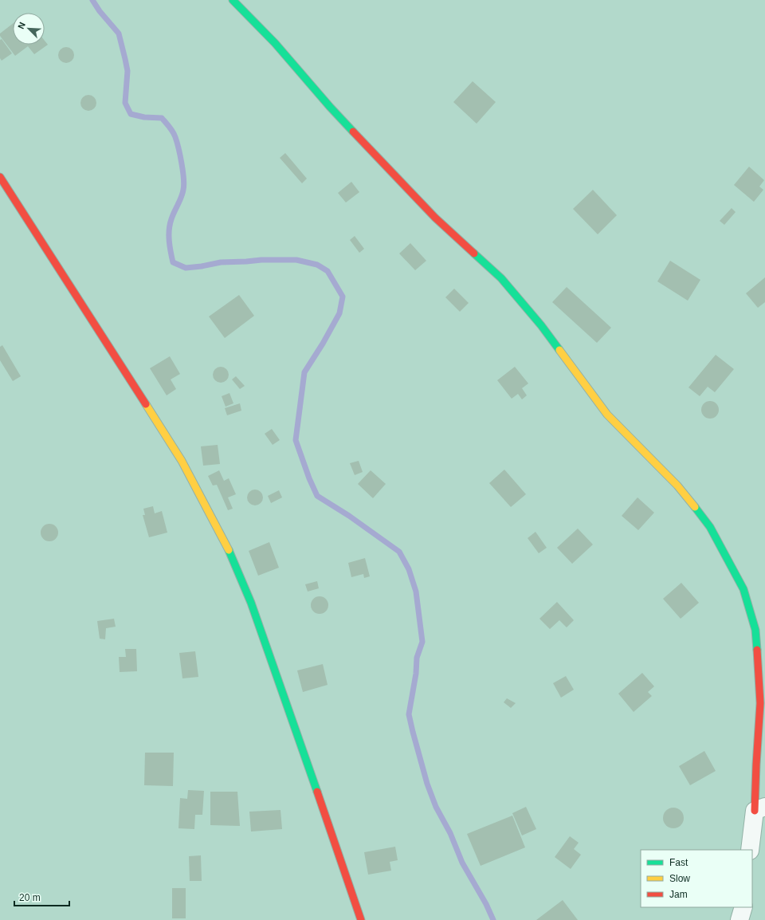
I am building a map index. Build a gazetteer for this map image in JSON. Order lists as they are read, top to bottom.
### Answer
{
  "legend": ["Fast", "Slow", "Jam"],
  "scale_bar": "20 m",
  "north": "top left"
}
